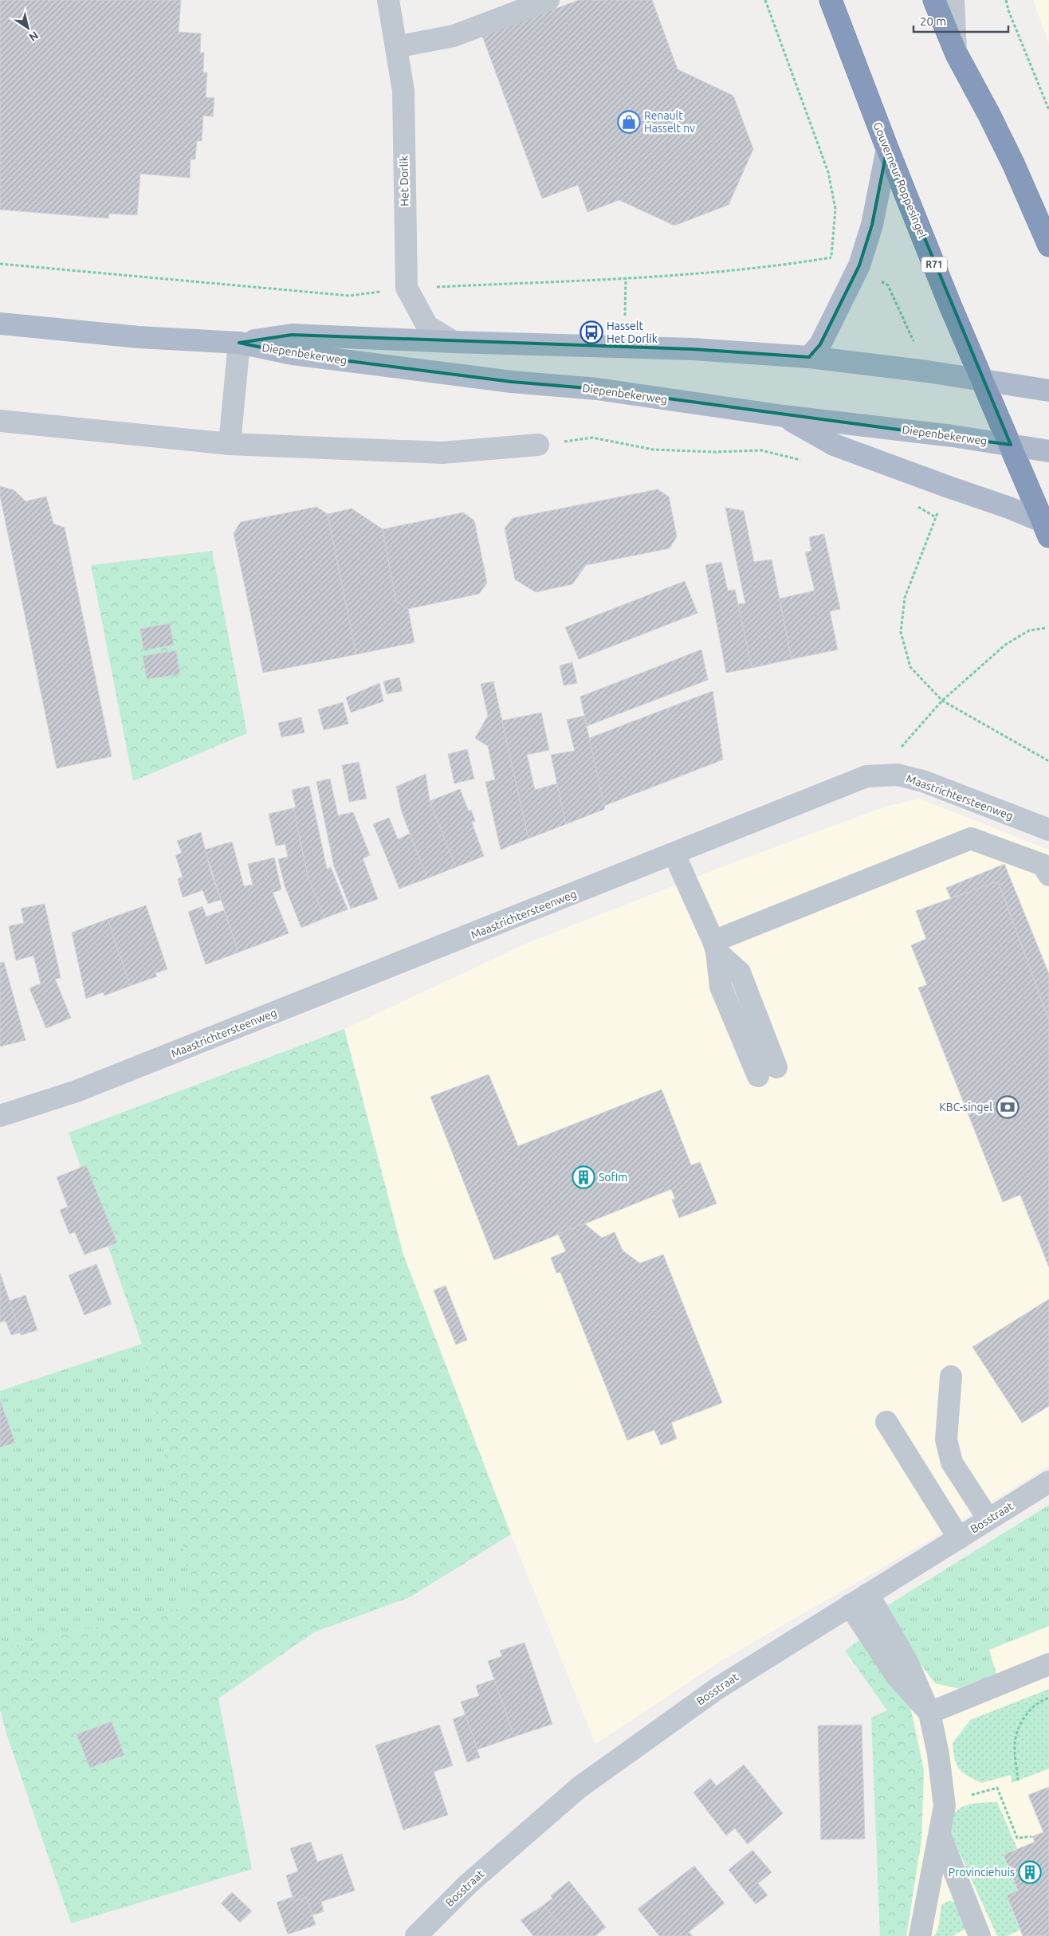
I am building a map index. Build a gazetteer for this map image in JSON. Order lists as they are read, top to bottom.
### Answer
{
  "streets": {
    "highway": ["Gouverneur Roppesingel", "R71"],
    "main road": ["Diepenbekerweg"],
    "street": ["Het Dorlik", "Maastrichtersteenweg", "Bosstraat"]
  },
  "crossings": [
    ["Gouverneur Roppesingel", "R71"],
    ["Gouverneur Roppesingel", "Diepenbekerweg"],
    ["Het Dorlik", "Diepenbekerweg"],
    ["R71", "Diepenbekerweg"]
  ],
  "places": {
    "shop": ["Renault Hasselt nv"],
    "bus stop": ["Hasselt Het Dorlik"],
    "bank": ["KBC-singel"],
    "building": ["Sofim", "Provinciehuis"]
  },
  "scale_bar": "20 m",
  "north": "bottom right"
}
